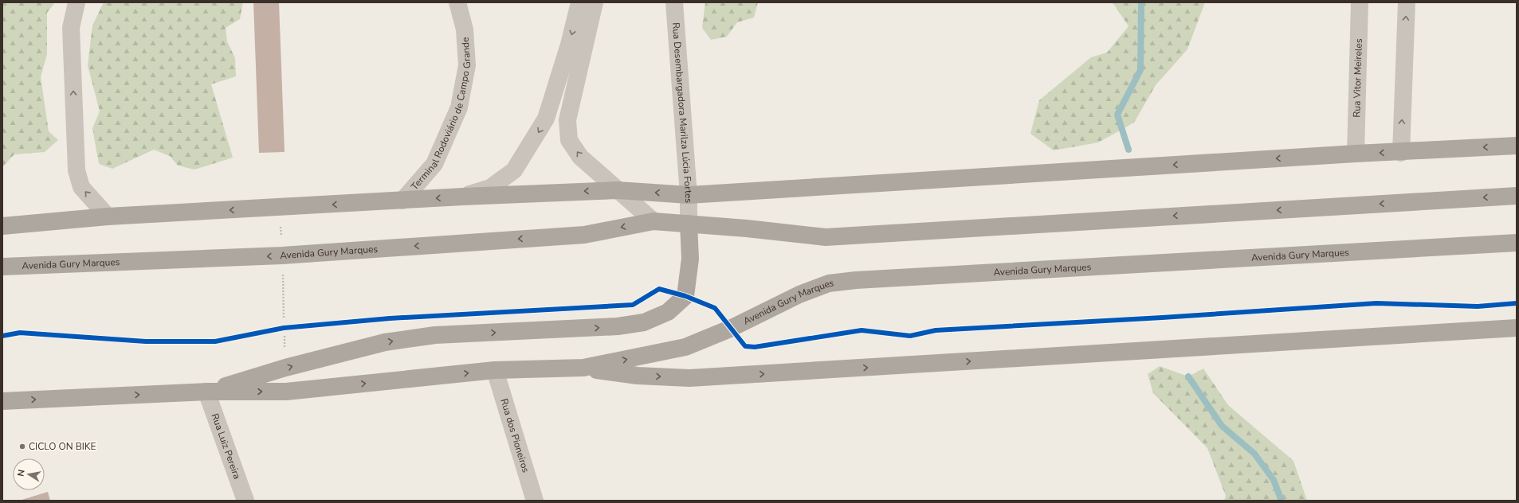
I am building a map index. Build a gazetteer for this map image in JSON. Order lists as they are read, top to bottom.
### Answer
{
  "streets": {
    "main road": ["Avenida Gury Marques"],
    "street": [
      "Rua Vitor Meireles",
      "Terminal Rodoviário de Campo Grande",
      "Rua Desembargadora Marilza Lúcia Fortes",
      "Rua dos Pioneiros",
      "Rua Luiz Pereira"
    ]
  },
  "crossings": [
    ["Rua Desembargadora Marilza Lúcia Fortes", "Avenida Gury Marques"],
    ["Avenida Gury Marques", "Rua dos Pioneiros"],
    ["Avenida Gury Marques", "Rua Luiz Pereira"]
  ],
  "places": ["CICLO ON BIKE"],
  "north": "left"
}
